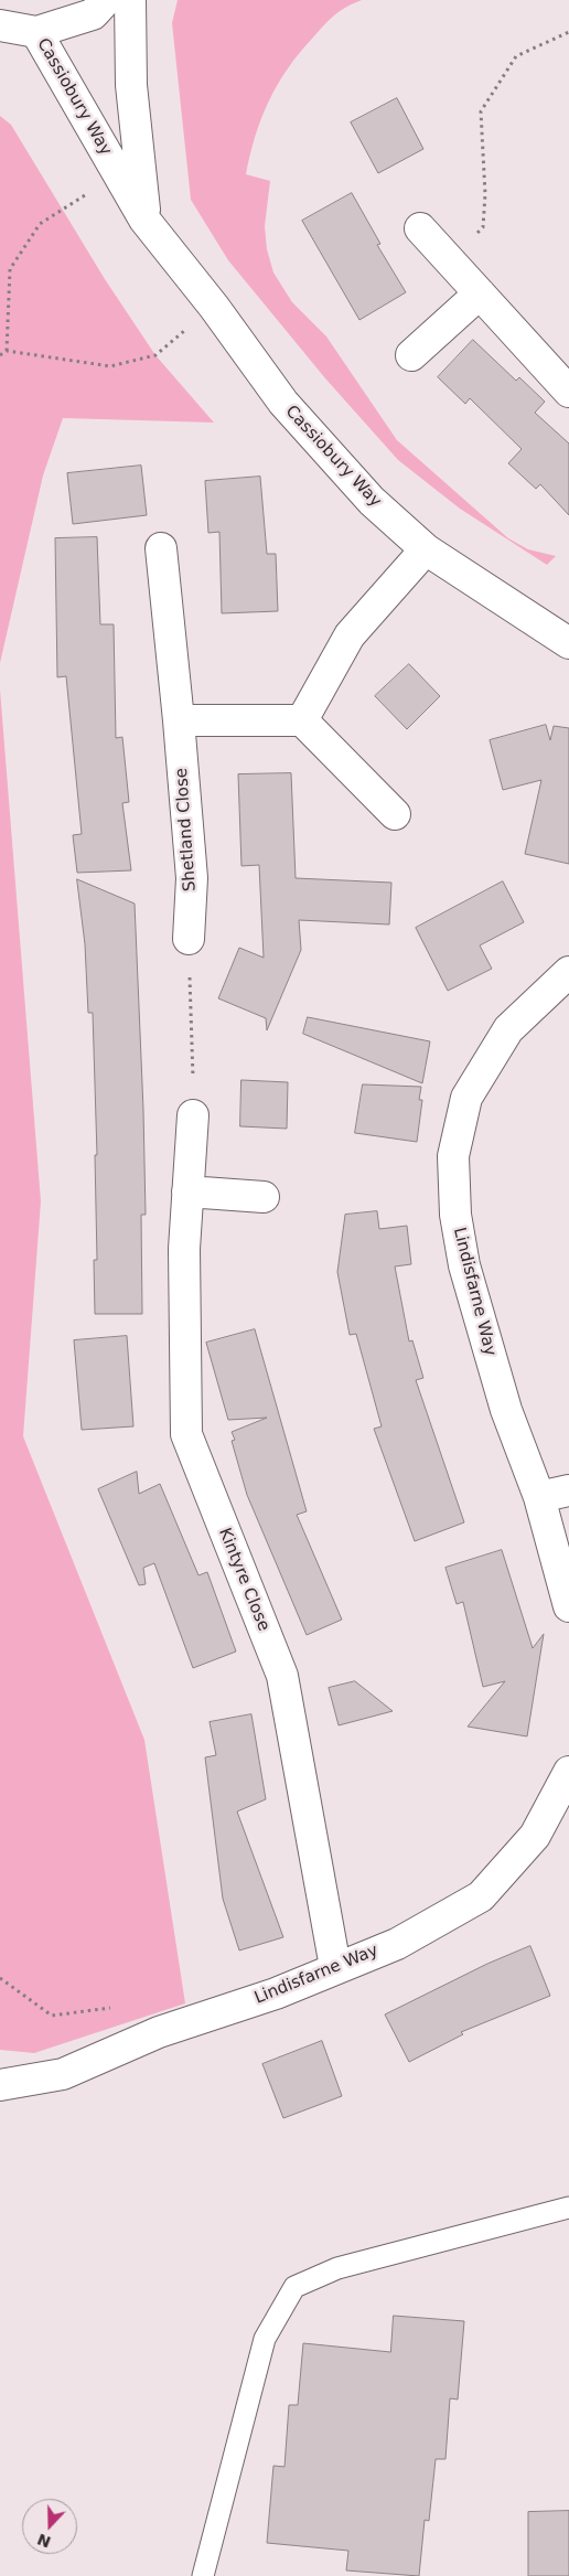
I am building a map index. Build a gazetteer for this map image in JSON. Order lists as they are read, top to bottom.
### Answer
{
  "streets": {
    "street": [
      "Cassiobury Way",
      "Shetland Close",
      "Lindisfarne Way",
      "Kintyre Close"
    ]
  },
  "crossings": [
    ["Lindisfarne Way", "Kintyre Close"]
  ],
  "north": "bottom"
}
